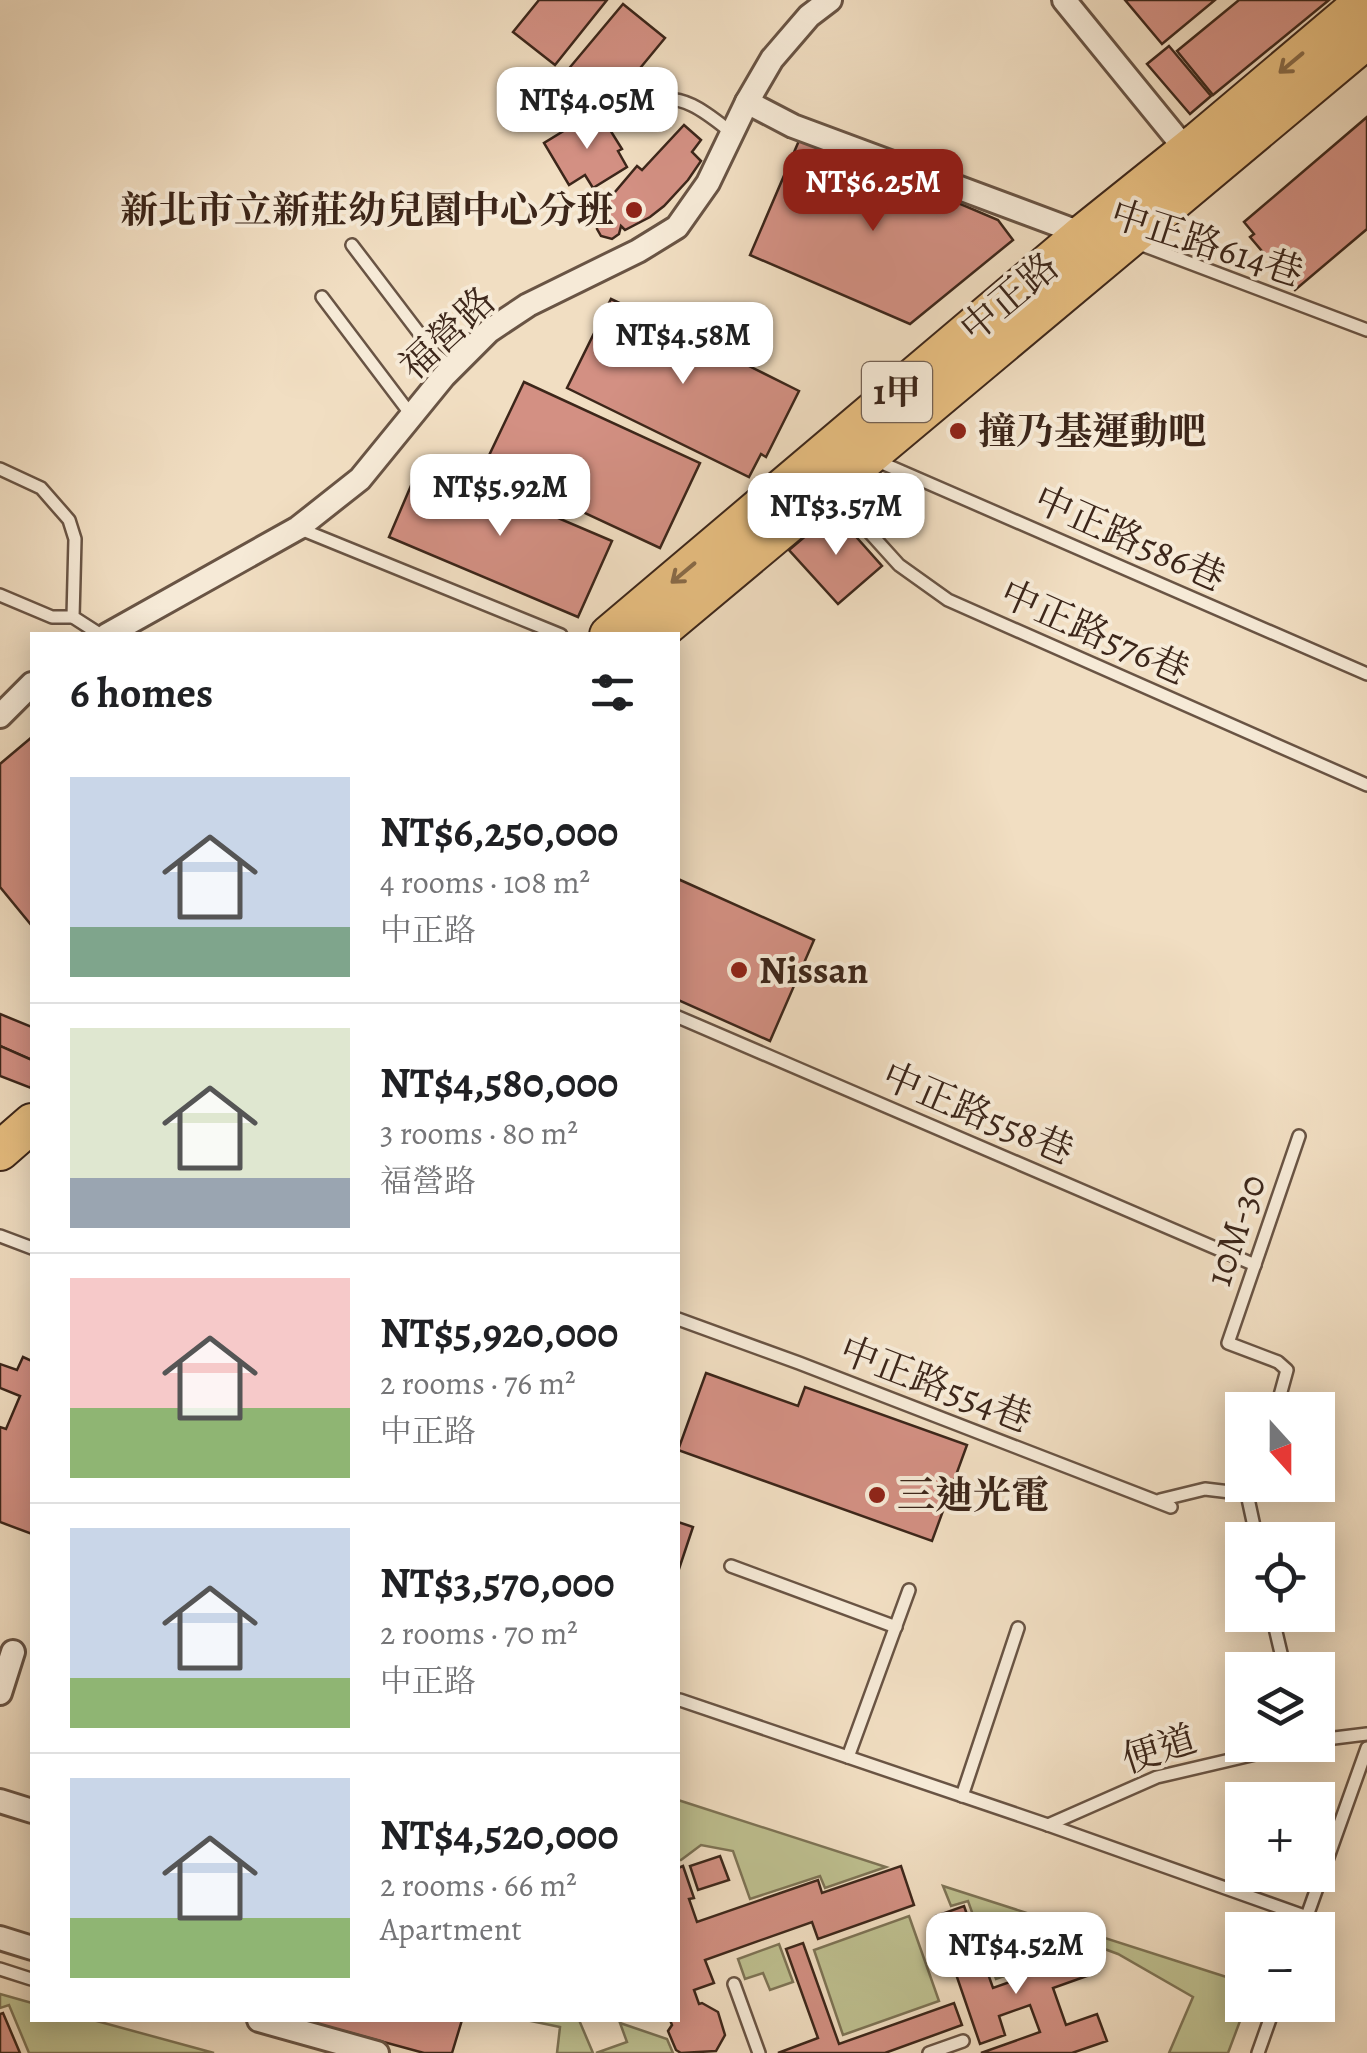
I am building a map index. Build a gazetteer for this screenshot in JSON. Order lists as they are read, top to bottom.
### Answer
{
  "streets": {
    "main road": ["中正路", "1甲"],
    "street": ["福營路"],
    "lane": [
      "中正路614巷",
      "中正路586巷",
      "中正路576巷",
      "中正路558巷",
      "10M-30",
      "中正路554巷",
      "便道"
    ]
  },
  "crossings": [
    ["中正路614巷", "中正路"],
    ["中正路", "中正路586巷"],
    ["中正路", "中正路576巷"],
    ["中正路558巷", "10M-30"]
  ],
  "places": [
    "新北市立新莊幼兒園中心分班",
    "撞乃基運動吧",
    "Nissan",
    "三迪光電"
  ],
  "north": "bottom",
  "page": {
    "price": [
      "NT$4.05M",
      "NT$6.25M",
      "NT$4.58M",
      "NT$5.92M",
      "NT$3.57M",
      "NT$4.52M"
    ],
    "heading": "6 homes",
    "list": [
      {
        "name": "NT$6,250,000",
        "note": "4 rooms · 108 m² · 中正路"
      },
      {
        "name": "NT$4,580,000",
        "note": "3 rooms · 80 m² · 福營路"
      },
      {
        "name": "NT$5,920,000",
        "note": "2 rooms · 76 m² · 中正路"
      },
      {
        "name": "NT$3,570,000",
        "note": "2 rooms · 70 m² · 中正路"
      },
      {
        "name": "NT$4,520,000",
        "note": "2 rooms · 66 m² · Apartment"
      }
    ],
    "map_buttons": ["+", "−"]
  }
}
